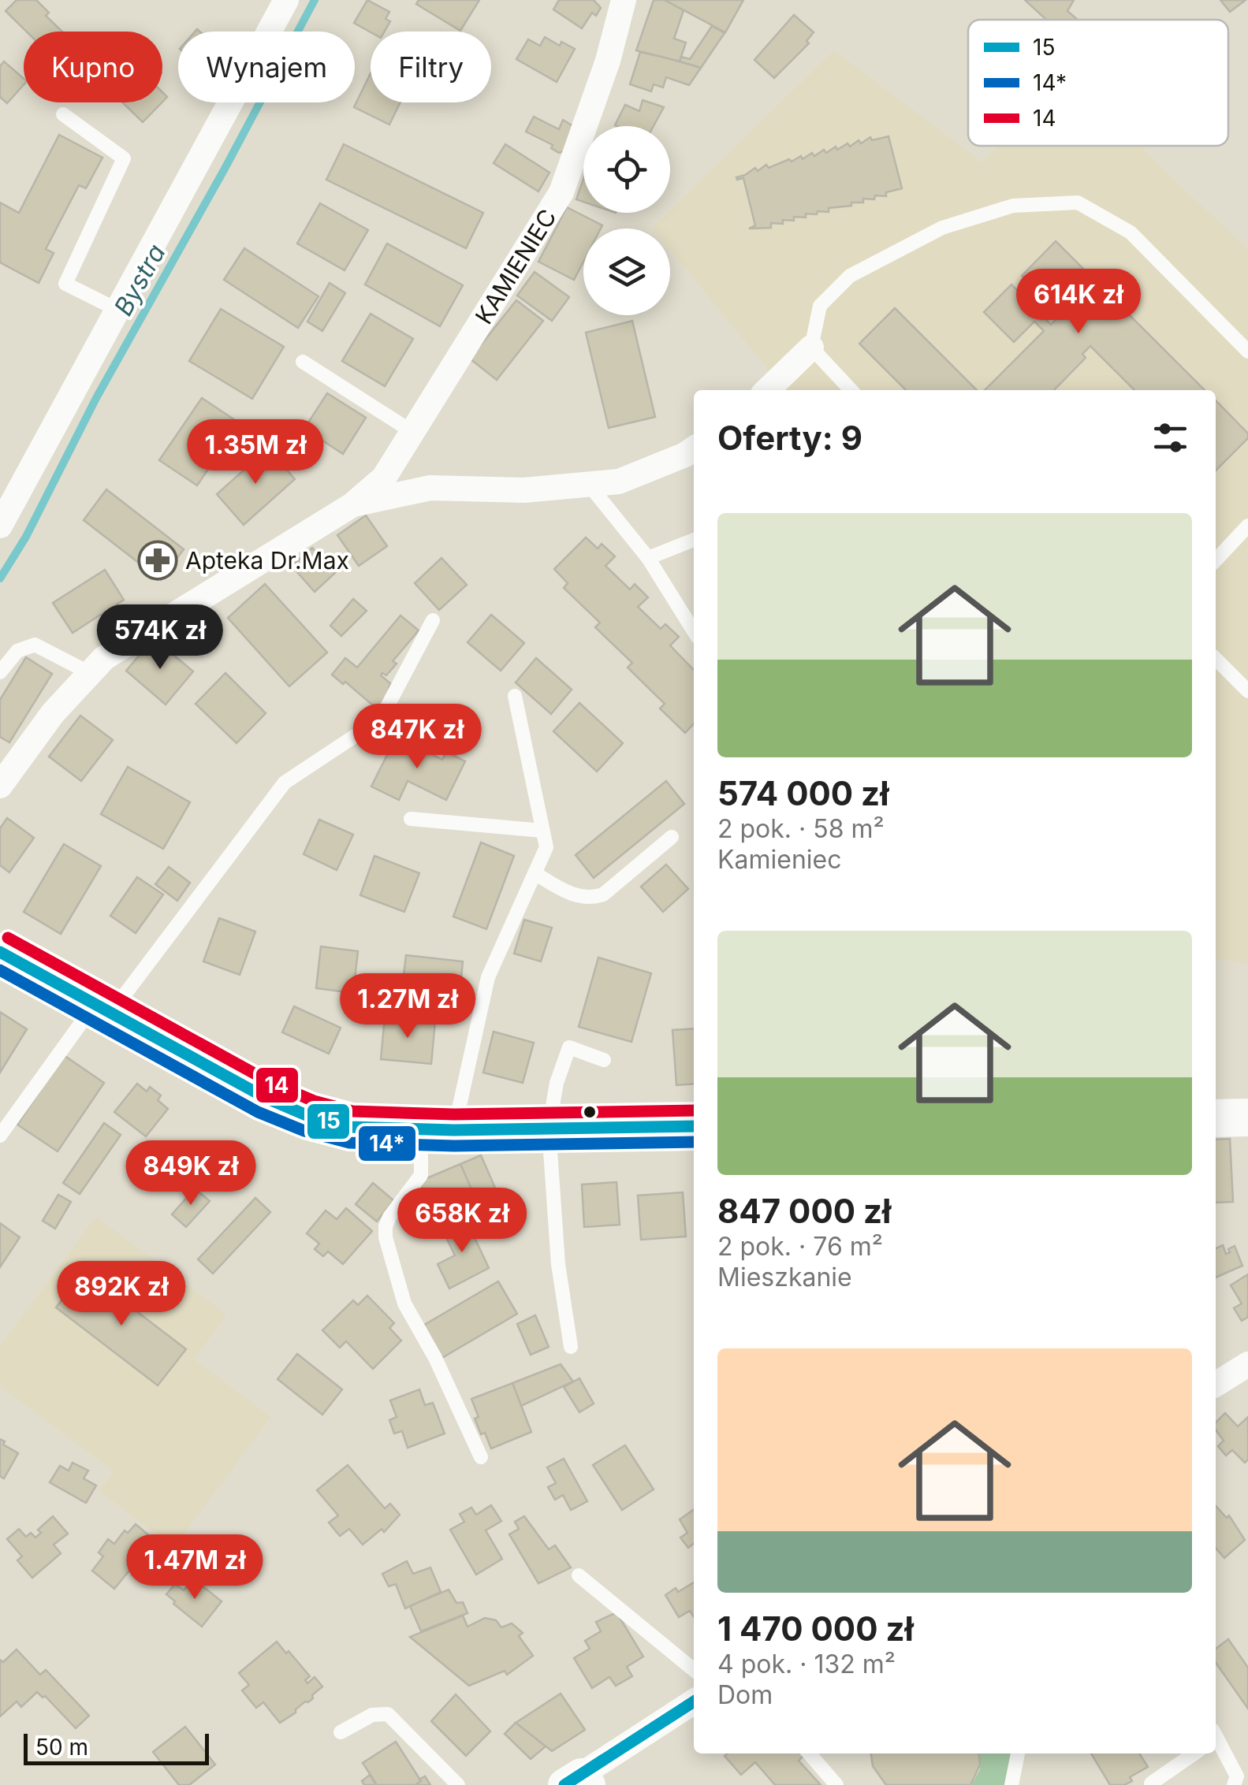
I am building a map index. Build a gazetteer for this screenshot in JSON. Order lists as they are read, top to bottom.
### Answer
{
  "streets": {
    "street": ["KAMIENIEC"]
  },
  "water": ["Bystra"],
  "places": {
    "pharmacy": ["Apteka Dr.Max"]
  },
  "lines": ["transit line 14", "transit line 15", "transit line 14*"],
  "legend": ["15", "14*", "14"],
  "scale_bar": "50 m",
  "page": {
    "chip": ["Kupno", "Wynajem", "Filtry"],
    "price": [
      "614K zł",
      "1.35M zł",
      "574K zł",
      "847K zł",
      "1.27M zł",
      "849K zł",
      "658K zł",
      "892K zł",
      "1.47M zł"
    ],
    "heading": "Oferty: 9",
    "list": [
      {
        "name": "574 000 zł",
        "note": "2 pok. · 58 m² · Kamieniec"
      },
      {
        "name": "847 000 zł",
        "note": "2 pok. · 76 m² · Mieszkanie"
      },
      {
        "name": "1 470 000 zł",
        "note": "4 pok. · 132 m² · Dom"
      }
    ],
    "scale": "50 m"
  }
}
